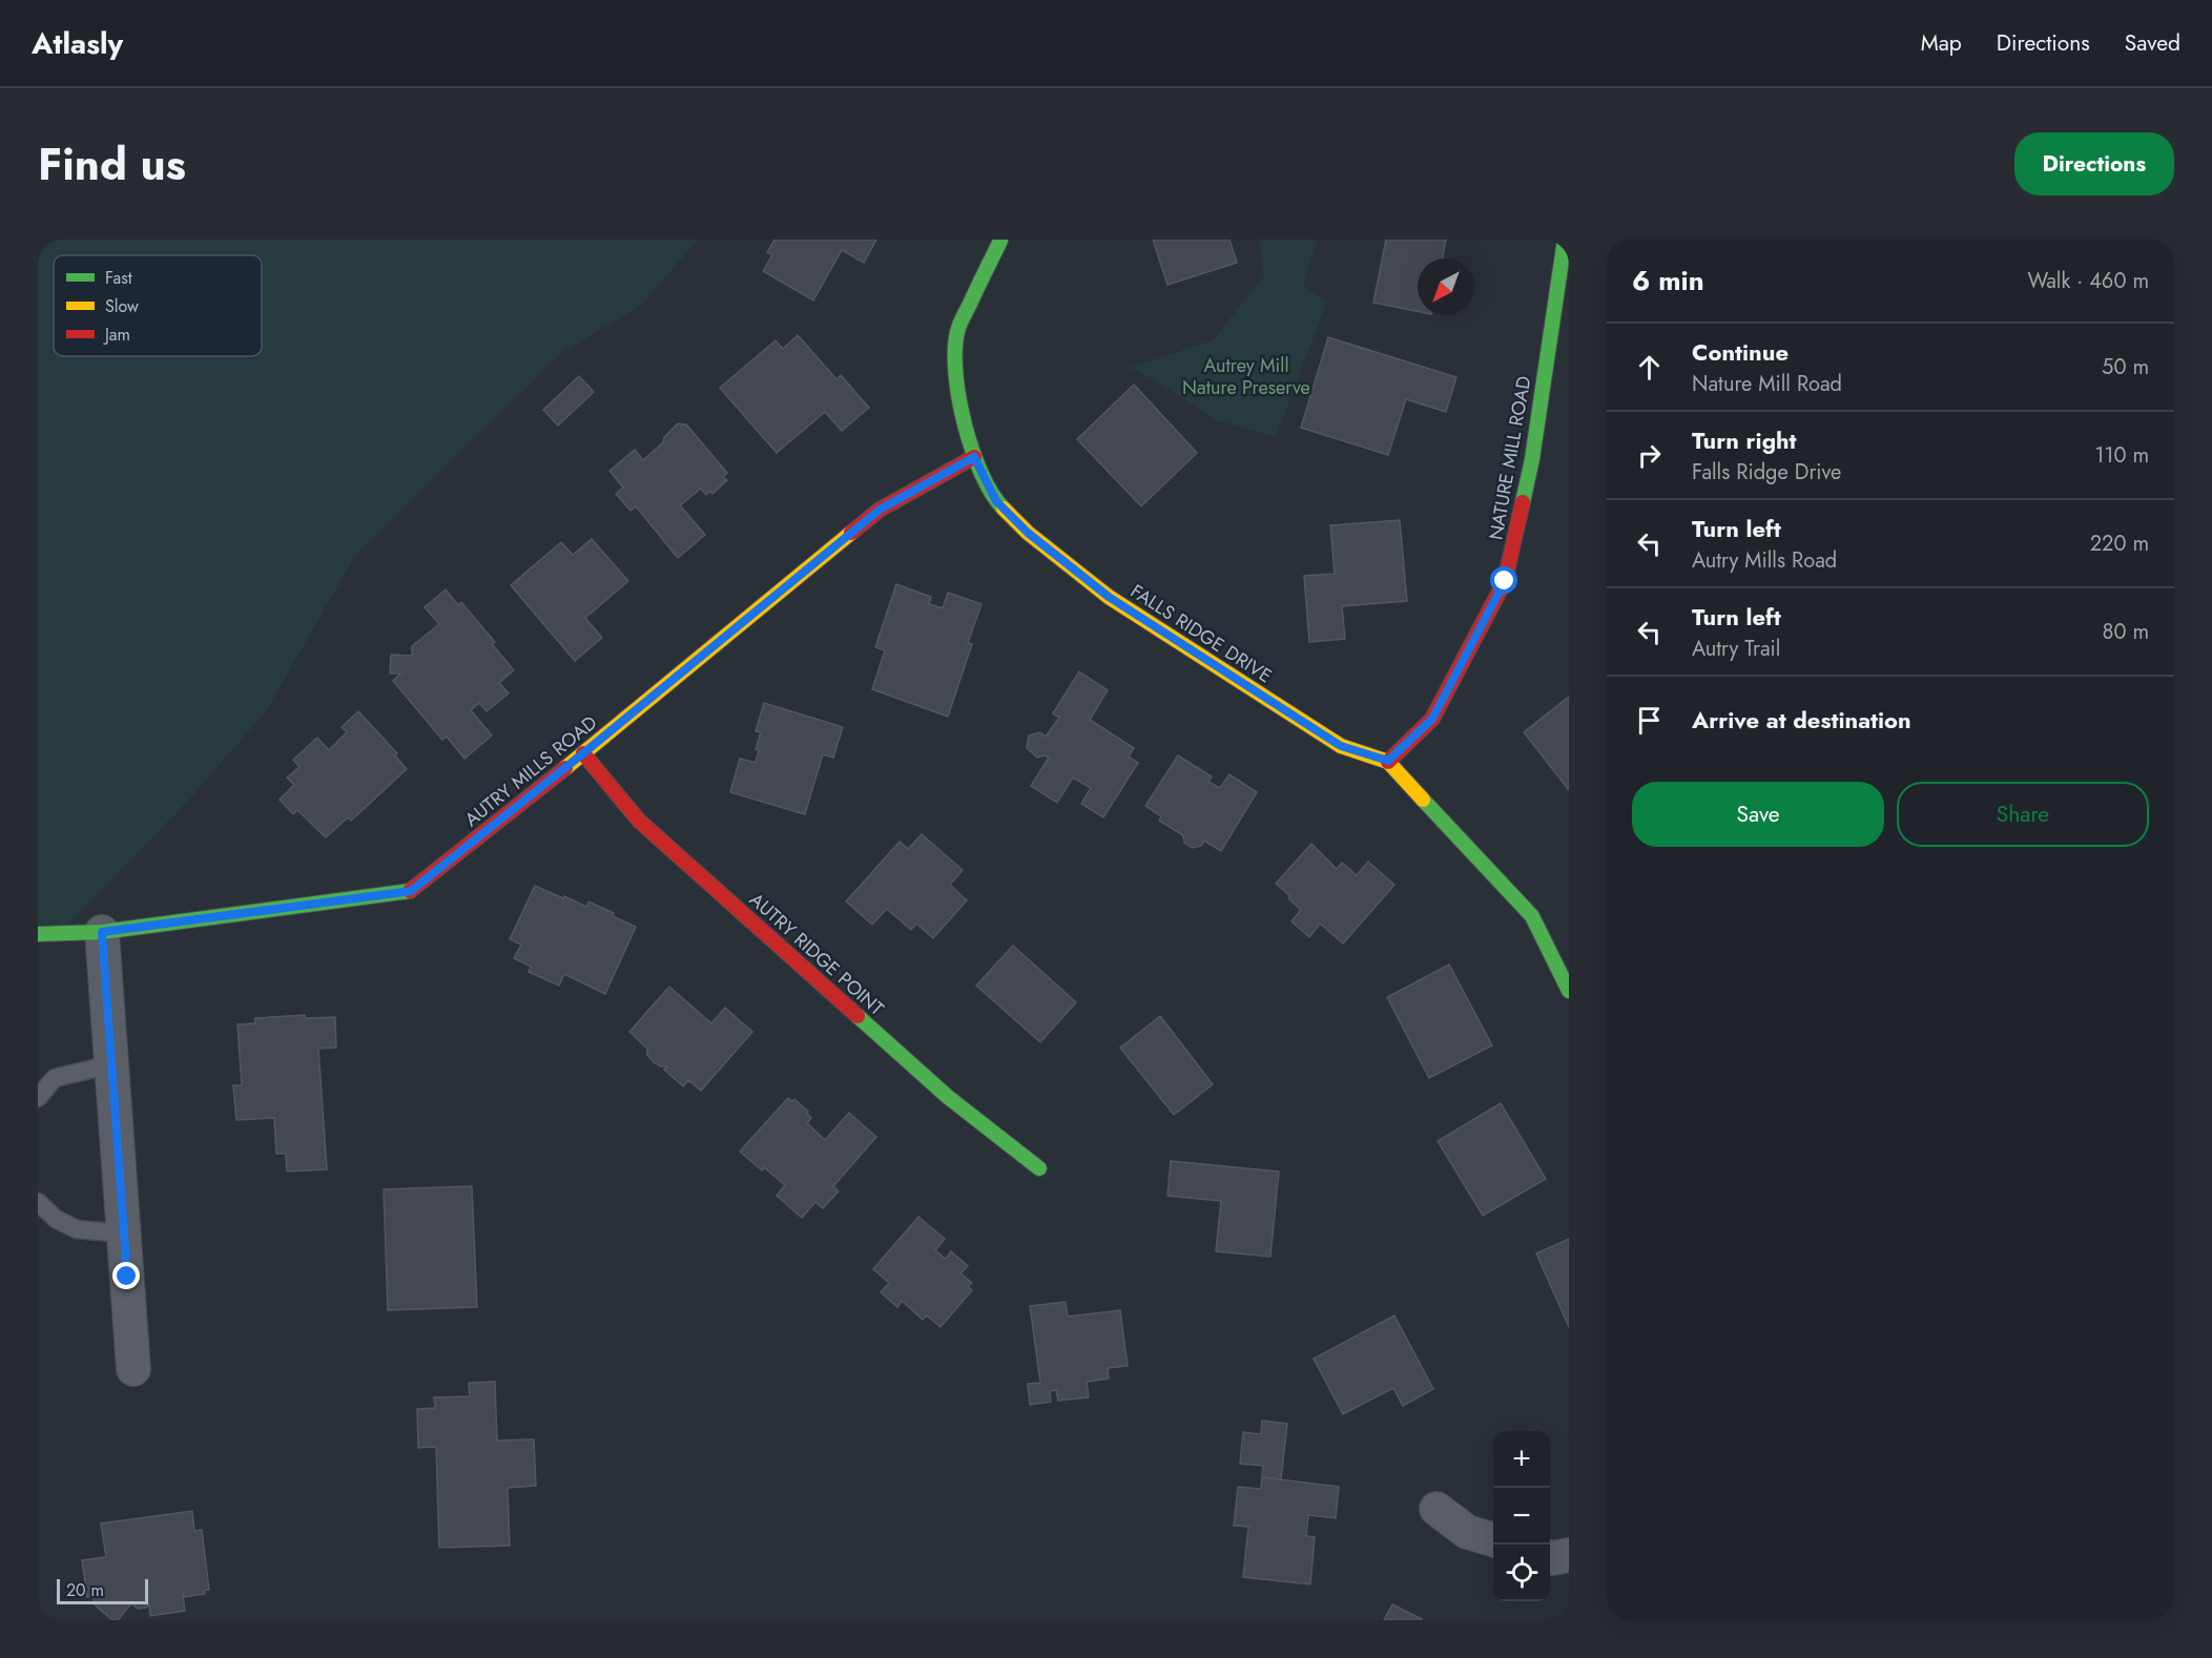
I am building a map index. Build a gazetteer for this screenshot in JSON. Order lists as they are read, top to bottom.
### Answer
{
  "streets": {
    "street": [
      "NATURE MILL ROAD",
      "FALLS RIDGE DRIVE",
      "AUTRY MILLS ROAD",
      "AUTRY RIDGE POINT"
    ]
  },
  "crossings": [
    ["NATURE MILL ROAD", "FALLS RIDGE DRIVE"],
    ["FALLS RIDGE DRIVE", "AUTRY MILLS ROAD"],
    ["AUTRY MILLS ROAD", "AUTRY RIDGE POINT"]
  ],
  "parks": ["Autrey Mill Nature Preserve"],
  "legend": ["Fast", "Slow", "Jam"],
  "scale_bar": "20 m",
  "north": "bottom left",
  "page": {
    "header": "Atlasly",
    "nav": ["Map", "Directions", "Saved"],
    "title": "Find us",
    "buttons": [
      "Directions",
      ["Save", "Share"]
    ],
    "heading": ["6 min", "Walk · 460 m"],
    "list": [
      ["Continue", "Nature Mill Road", "50 m"],
      ["Turn right", "Falls Ridge Drive", "110 m"],
      ["Turn left", "Autry Mills Road", "220 m"],
      ["Turn left", "Autry Trail", "80 m"],
      "Arrive at destination"
    ],
    "map_buttons": ["+", "−"],
    "scale": "20 m"
  }
}
